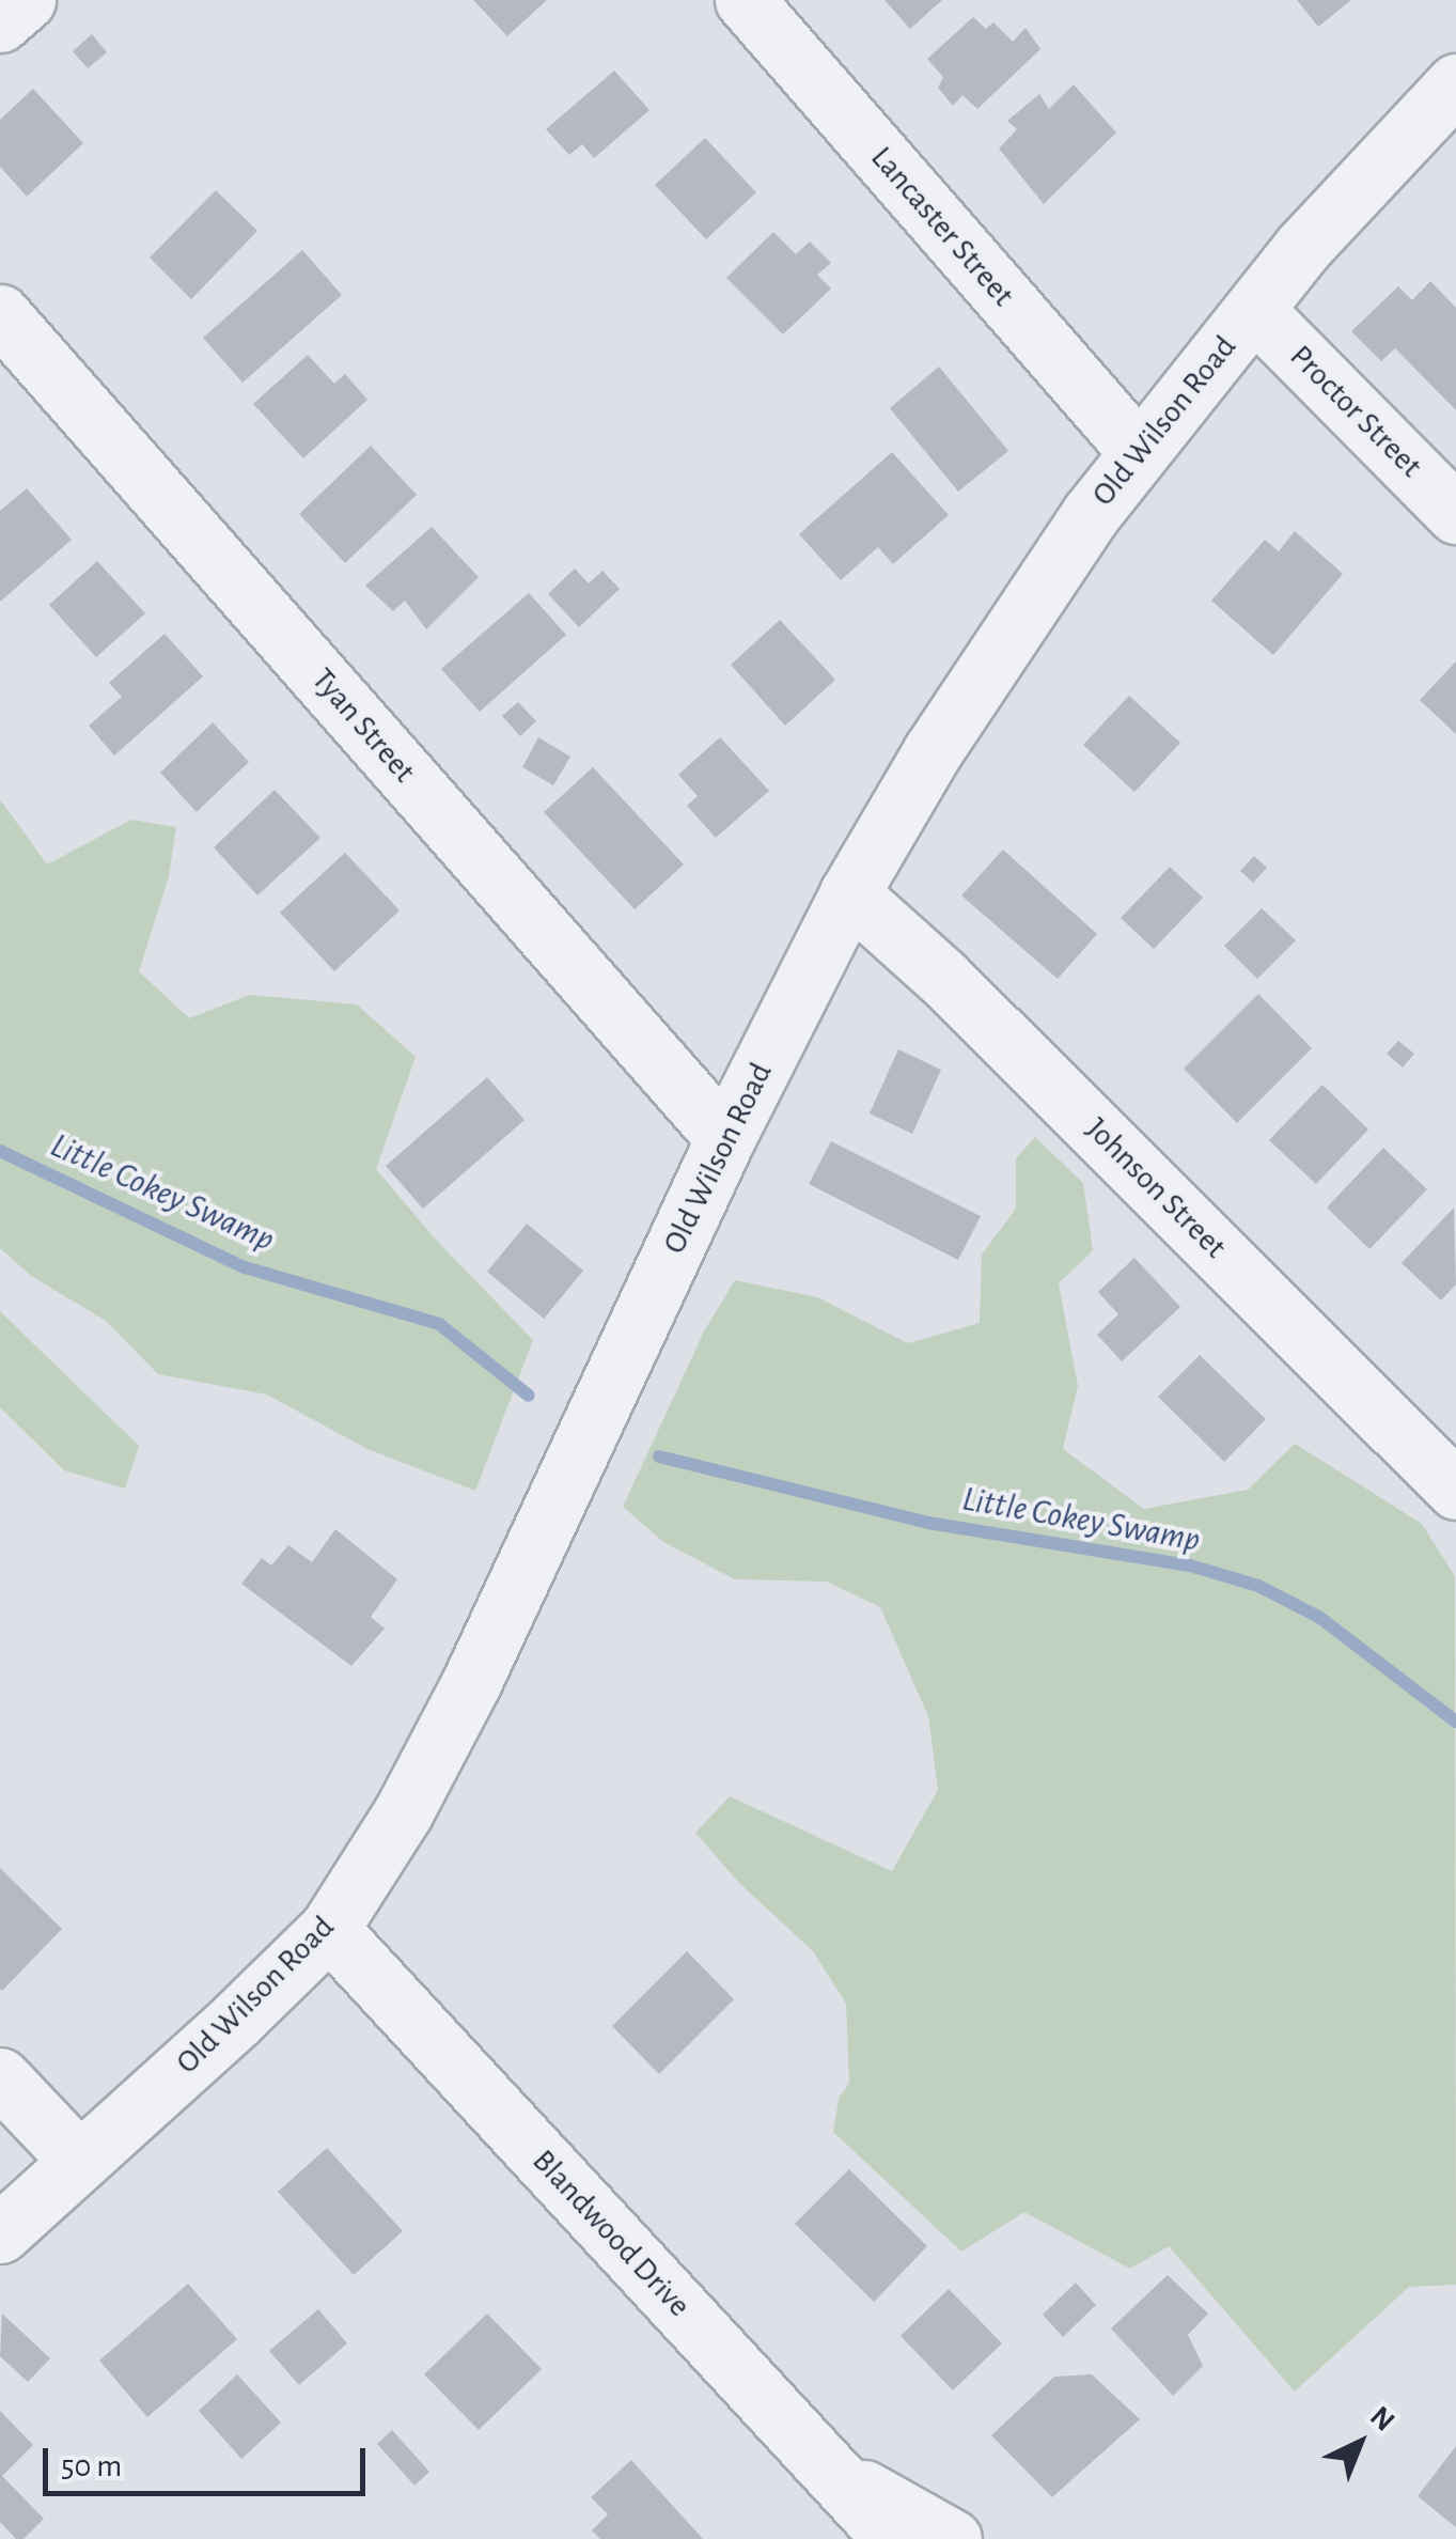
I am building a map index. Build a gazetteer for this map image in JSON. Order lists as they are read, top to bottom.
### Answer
{
  "streets": {
    "street": [
      "Lancaster Street",
      "Proctor Street",
      "Old Wilson Road",
      "Tyan Street",
      "Johnson Street",
      "Blandwood Drive"
    ]
  },
  "crossings": [
    ["Lancaster Street", "Old Wilson Road"],
    ["Proctor Street", "Old Wilson Road"],
    ["Old Wilson Road", "Tyan Street"],
    ["Old Wilson Road", "Johnson Street"],
    ["Old Wilson Road", "Blandwood Drive"]
  ],
  "water": ["Little Cokey Swamp"],
  "scale_bar": "50 m",
  "north": "top right"
}
